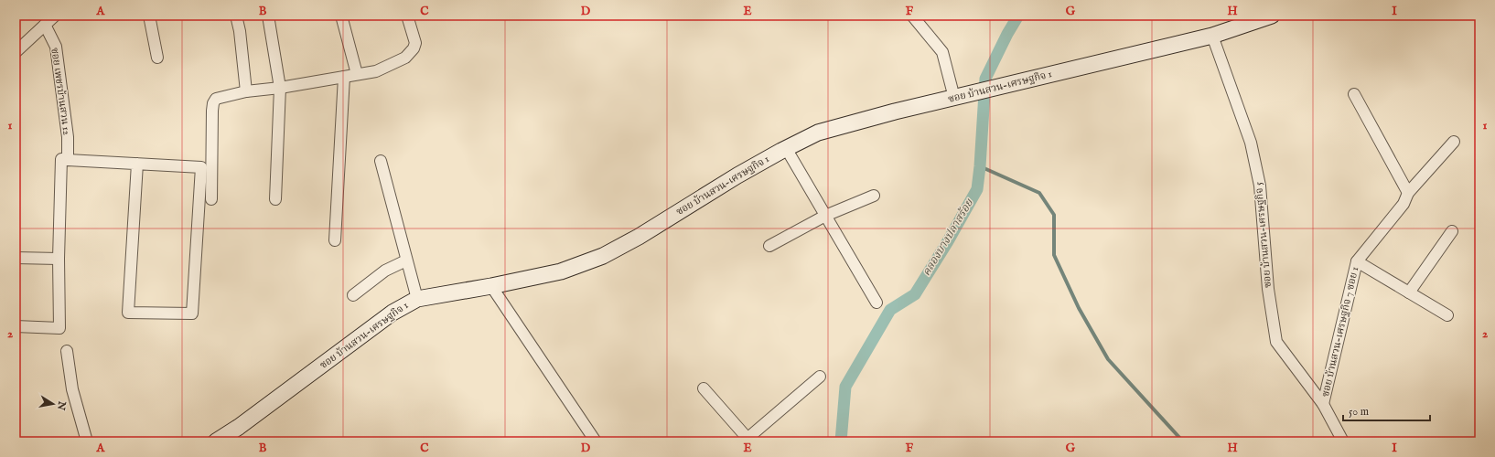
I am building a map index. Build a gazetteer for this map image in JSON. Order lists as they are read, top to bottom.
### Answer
{
  "streets": {
    "street": [
      "ซอย บ้านสวน-เศรษฐกิจ 1",
      "ซอย เพชรบ้านสวน 12",
      "ซอย บ้านสวน-เศรษฐกิจ 5",
      "ซอย บ้านสวน-เศรษฐกิจ 7 ซอย 1"
    ]
  },
  "crossings": [
    ["ซอย บ้านสวน-เศรษฐกิจ 1", "ซอย บ้านสวน-เศรษฐกิจ 5"],
    ["ซอย บ้านสวน-เศรษฐกิจ 5", "ซอย บ้านสวน-เศรษฐกิจ 7 ซอย 1"]
  ],
  "water": ["คลองบางปลาสร้อย"],
  "scale_bar": "50 m",
  "north": "right",
  "grid": {
    "columns": [
      "A",
      "B",
      "C",
      "D",
      "E",
      "F",
      "G",
      "H",
      "I"
    ],
    "rows": ["1", "2"]
  }
}
